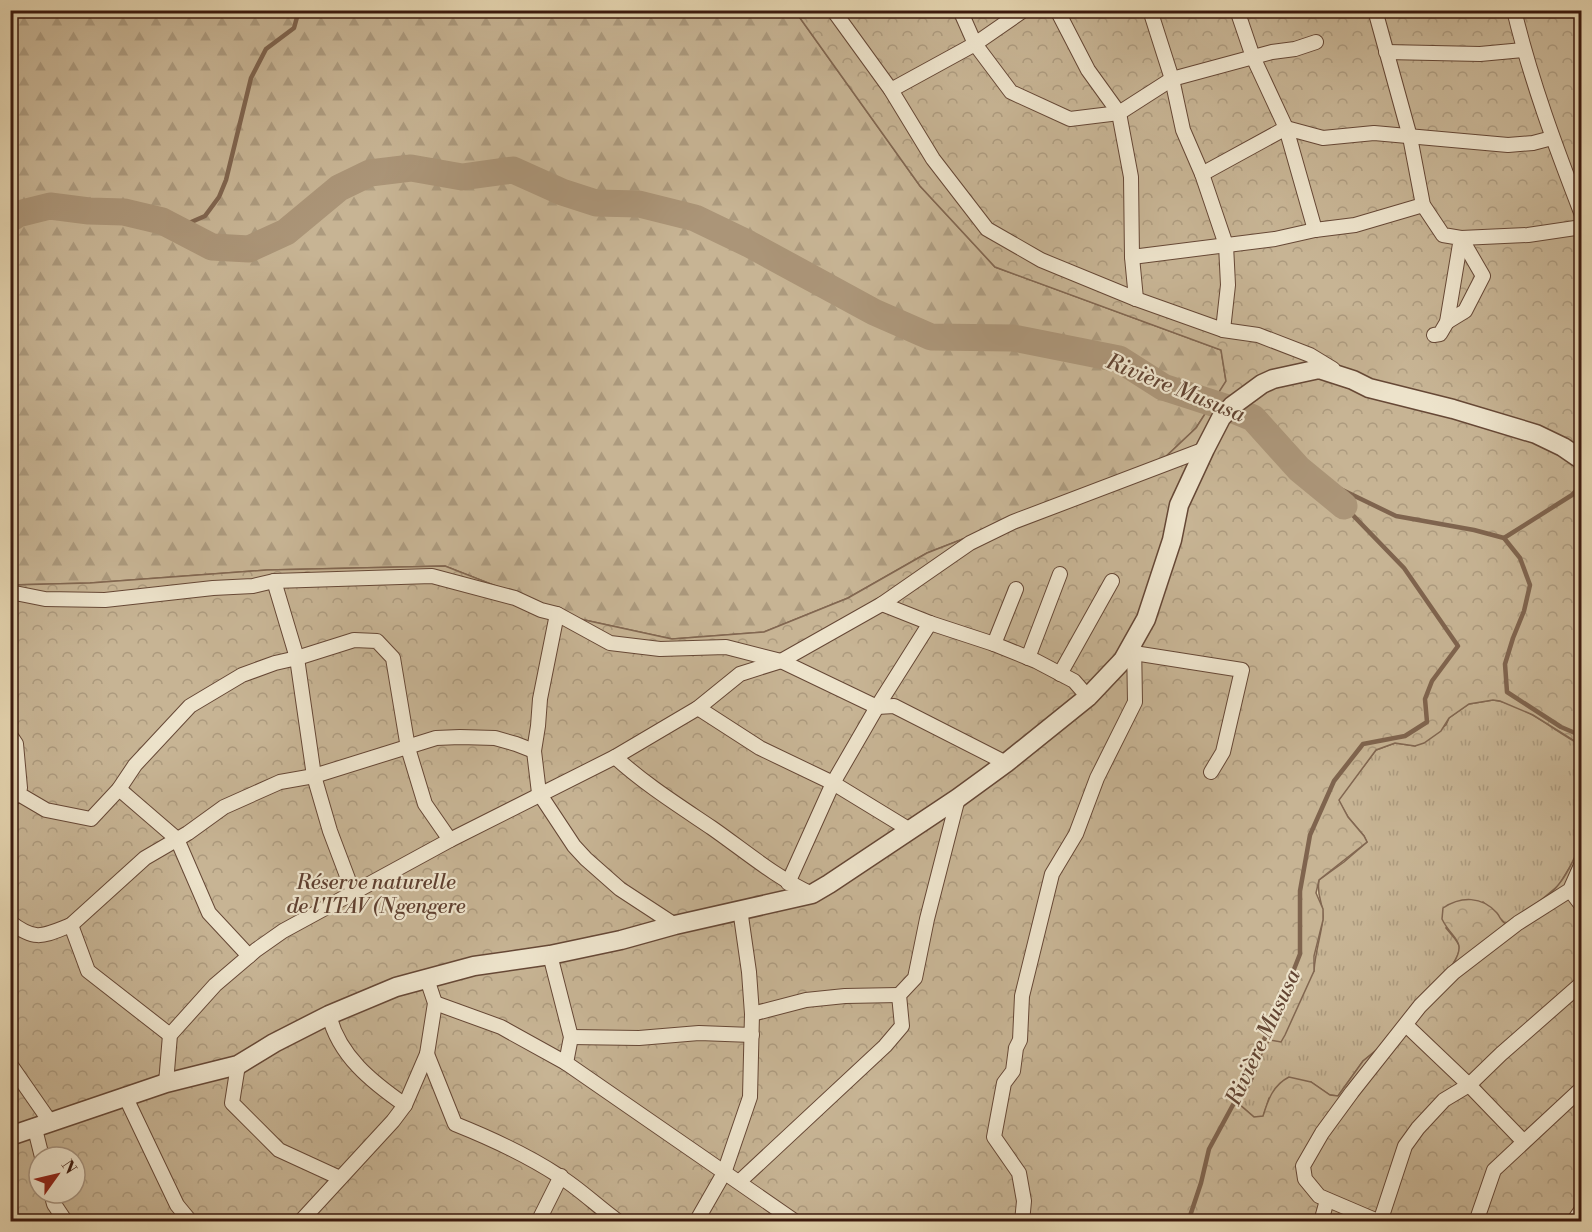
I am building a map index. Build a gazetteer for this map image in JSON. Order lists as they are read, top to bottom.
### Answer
{
  "water": ["Rivière Mususa"],
  "parks": ["Réserve naturelle de l'ITAV (Ngengere"],
  "north": "top right"
}
